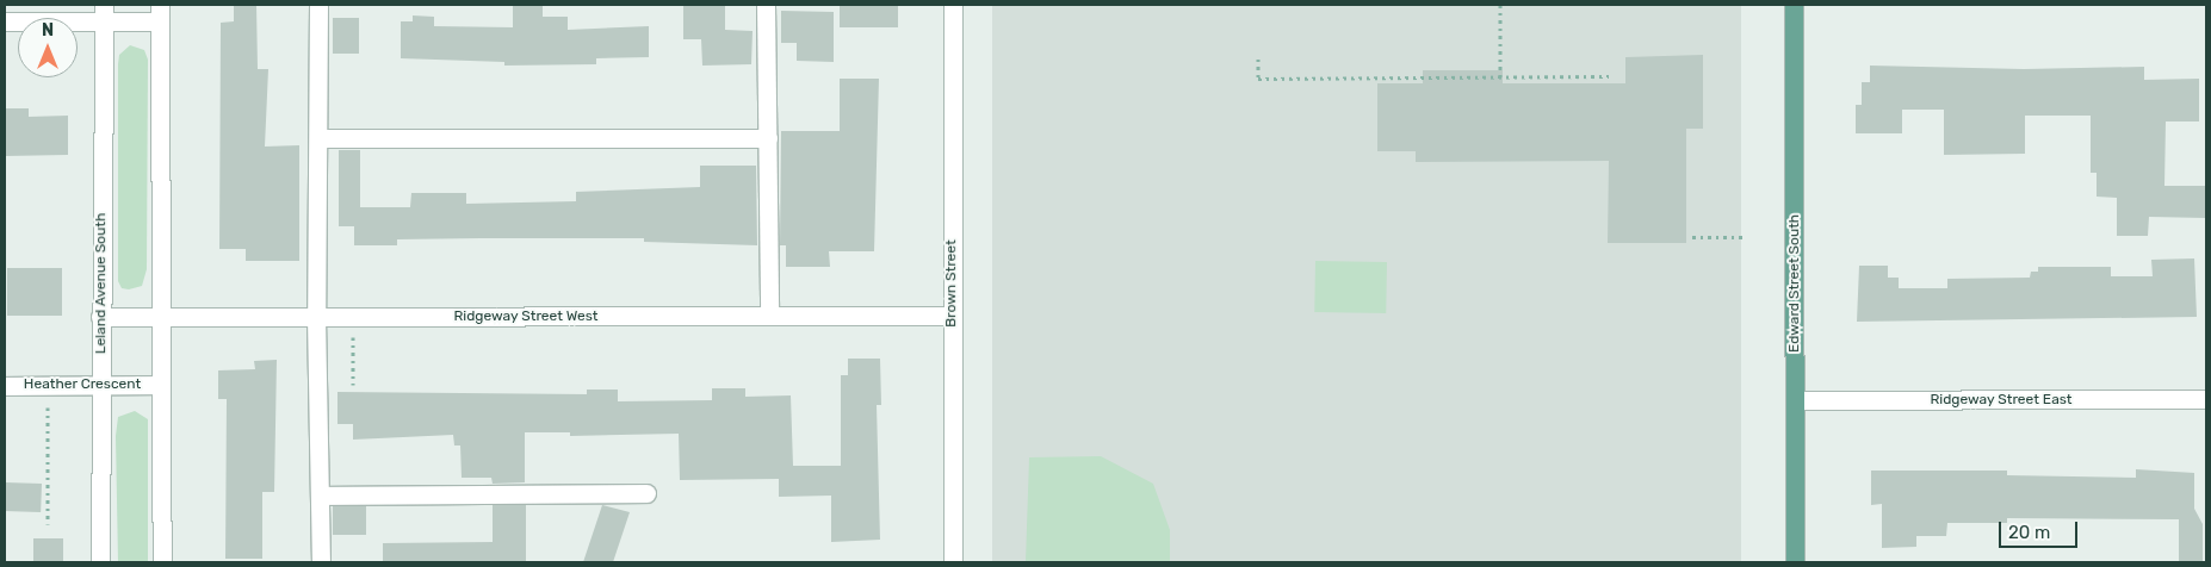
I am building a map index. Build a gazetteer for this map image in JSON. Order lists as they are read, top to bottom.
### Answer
{
  "streets": {
    "main road": ["Edward Street South"],
    "street": [
      "Leland Avenue South",
      "Brown Street",
      "Ridgeway Street West",
      "Heather Crescent",
      "Ridgeway Street East"
    ]
  },
  "crossings": [
    ["Leland Avenue South", "Ridgeway Street West"],
    ["Leland Avenue South", "Heather Crescent"],
    ["Brown Street", "Ridgeway Street West"],
    ["Edward Street South", "Ridgeway Street East"]
  ],
  "scale_bar": "20 m",
  "north": "top"
}
